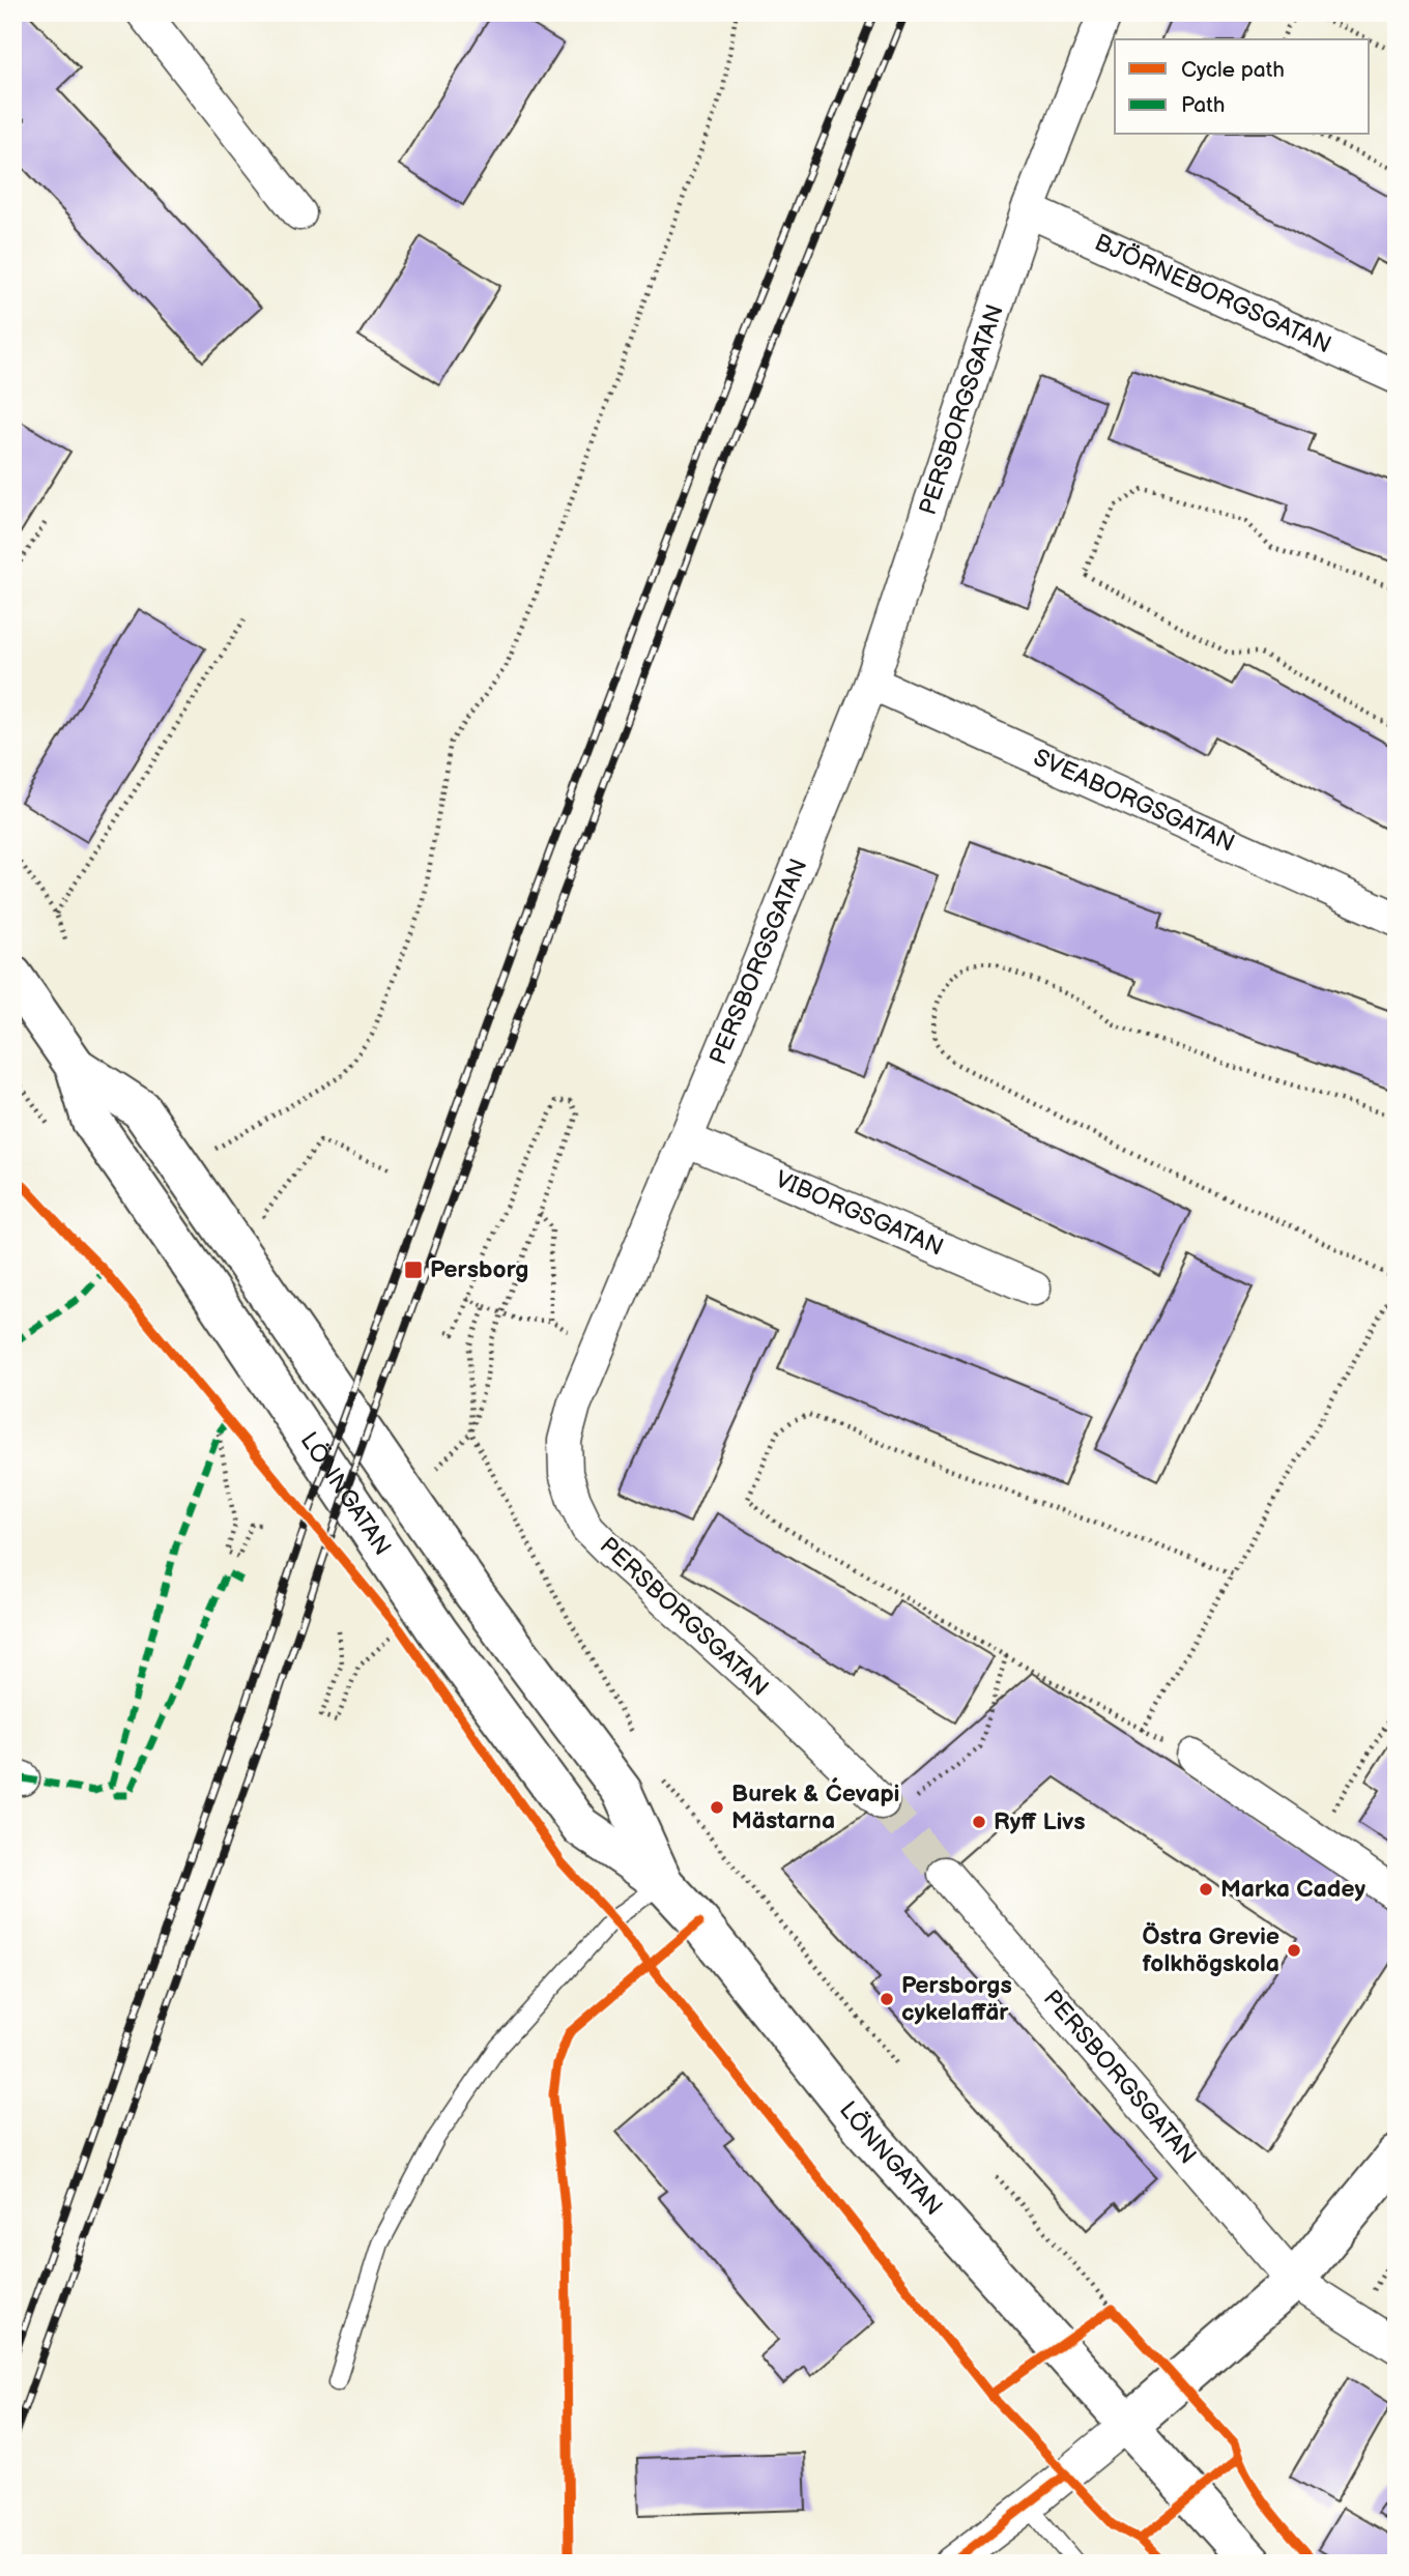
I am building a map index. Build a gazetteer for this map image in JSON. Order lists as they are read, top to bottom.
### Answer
{
  "streets": {
    "street": [
      "BJÖRNEBORGSGATAN",
      "PERSBORGSGATAN",
      "SVEABORGSGATAN",
      "VIBORGSGATAN",
      "LÖNNGATAN"
    ]
  },
  "crossings": [
    ["BJÖRNEBORGSGATAN", "PERSBORGSGATAN"],
    ["PERSBORGSGATAN", "SVEABORGSGATAN"],
    ["PERSBORGSGATAN", "VIBORGSGATAN"]
  ],
  "places": {
    "transit": ["Persborg"],
    "other": [
      "Burek & Ćevapi Mästarna",
      "Ryff Livs",
      "Marka Cadey",
      "Östra Grevie folkhögskola",
      "Persborgs cykelaffär"
    ]
  },
  "legend": ["Cycle path", "Path"]
}
